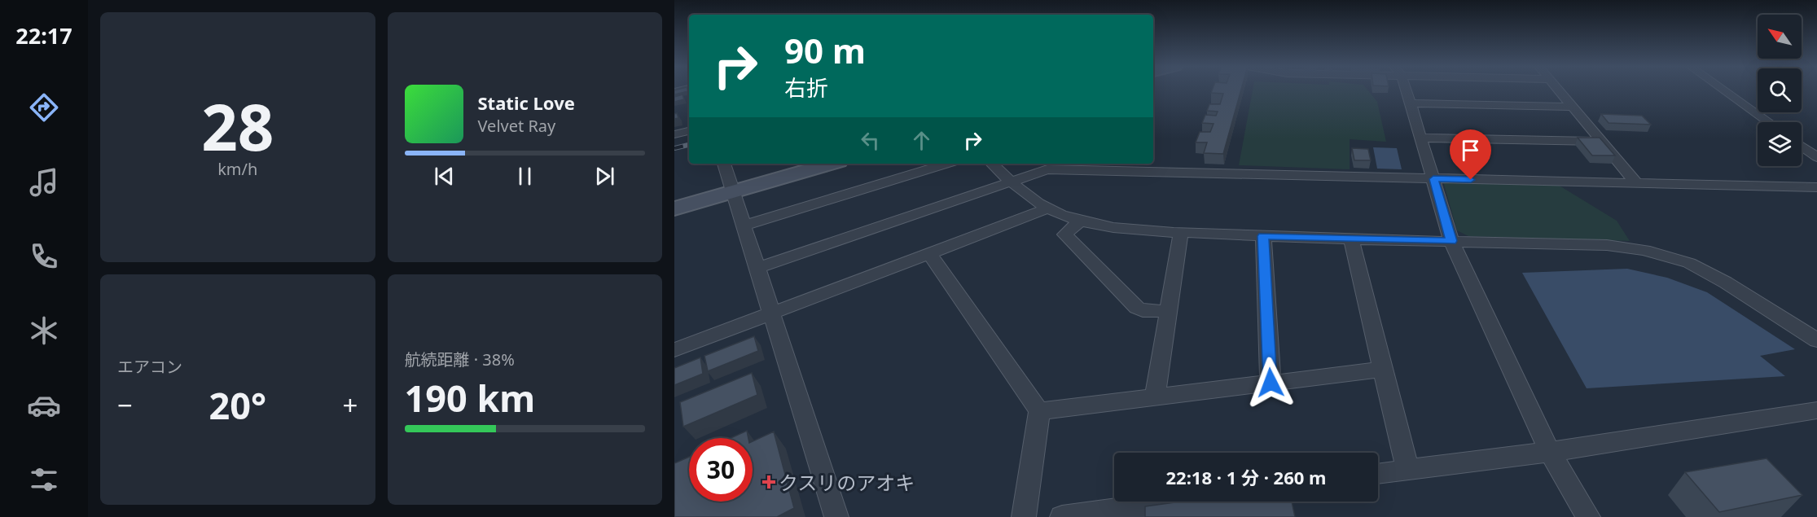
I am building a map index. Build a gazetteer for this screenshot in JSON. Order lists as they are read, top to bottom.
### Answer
{
  "places": {
    "health": ["クスリのアオキ"]
  },
  "north": "top left",
  "page": {
    "tabs": "22:17",
    "tile": [
      ["28", "km/h"],
      "エアコン",
      ["航続距離 · 38%", "190 km"]
    ],
    "turn": ["90 m", "右折"],
    "song": ["Static Love", "Velvet Ray"],
    "heat": ["−", "20°", "+"],
    "limit": "30",
    "trip": "22:18 · 1 分 · 260 m"
  }
}
